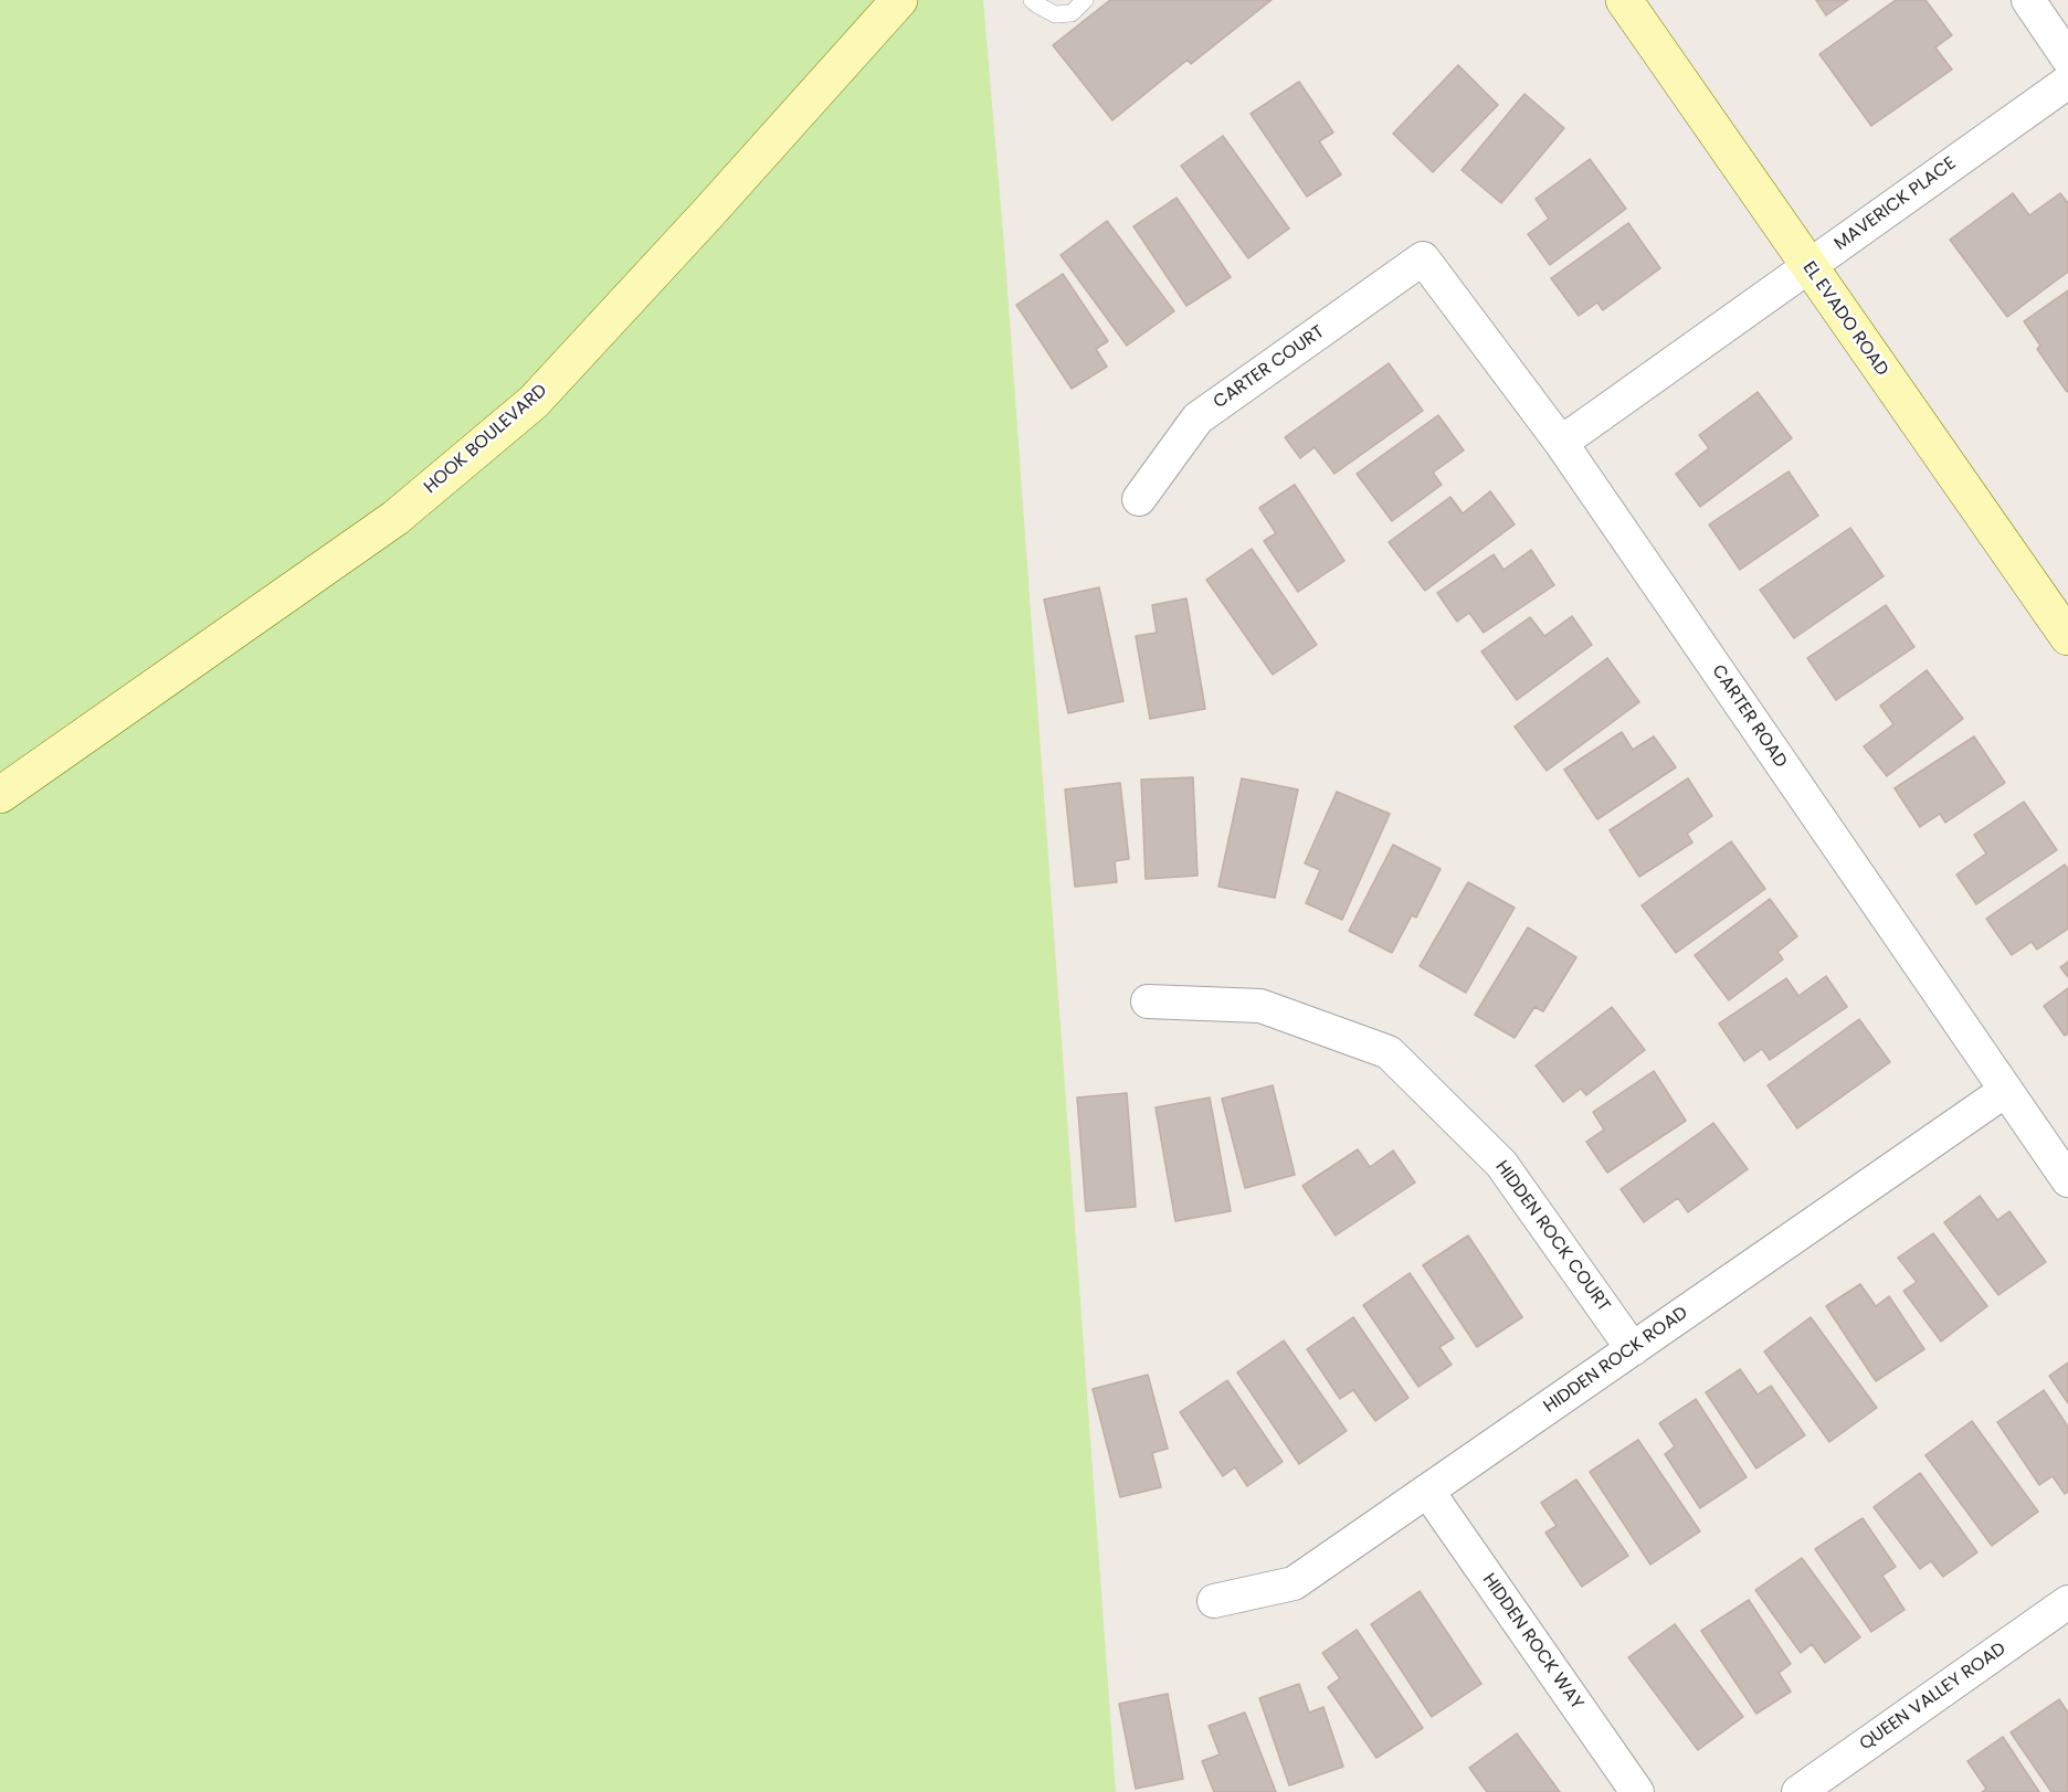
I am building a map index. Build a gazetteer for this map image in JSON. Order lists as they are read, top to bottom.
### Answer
{
  "streets": {
    "street": [
      "MAVERICK PLACE",
      "EL EVADO ROAD",
      "CARTER COURT",
      "HOOK BOULEVARD",
      "CARTER ROAD",
      "HIDDEN ROCK COURT",
      "HIDDEN ROCK ROAD",
      "HIDDEN ROCK WAY",
      "QUEEN VALLEY ROAD"
    ]
  },
  "crossings": [
    ["MAVERICK PLACE", "EL EVADO ROAD"],
    ["MAVERICK PLACE", "CARTER ROAD"],
    ["CARTER COURT", "CARTER ROAD"],
    ["CARTER ROAD", "HIDDEN ROCK ROAD"],
    ["HIDDEN ROCK COURT", "HIDDEN ROCK ROAD"],
    ["HIDDEN ROCK ROAD", "HIDDEN ROCK WAY"]
  ]
}
